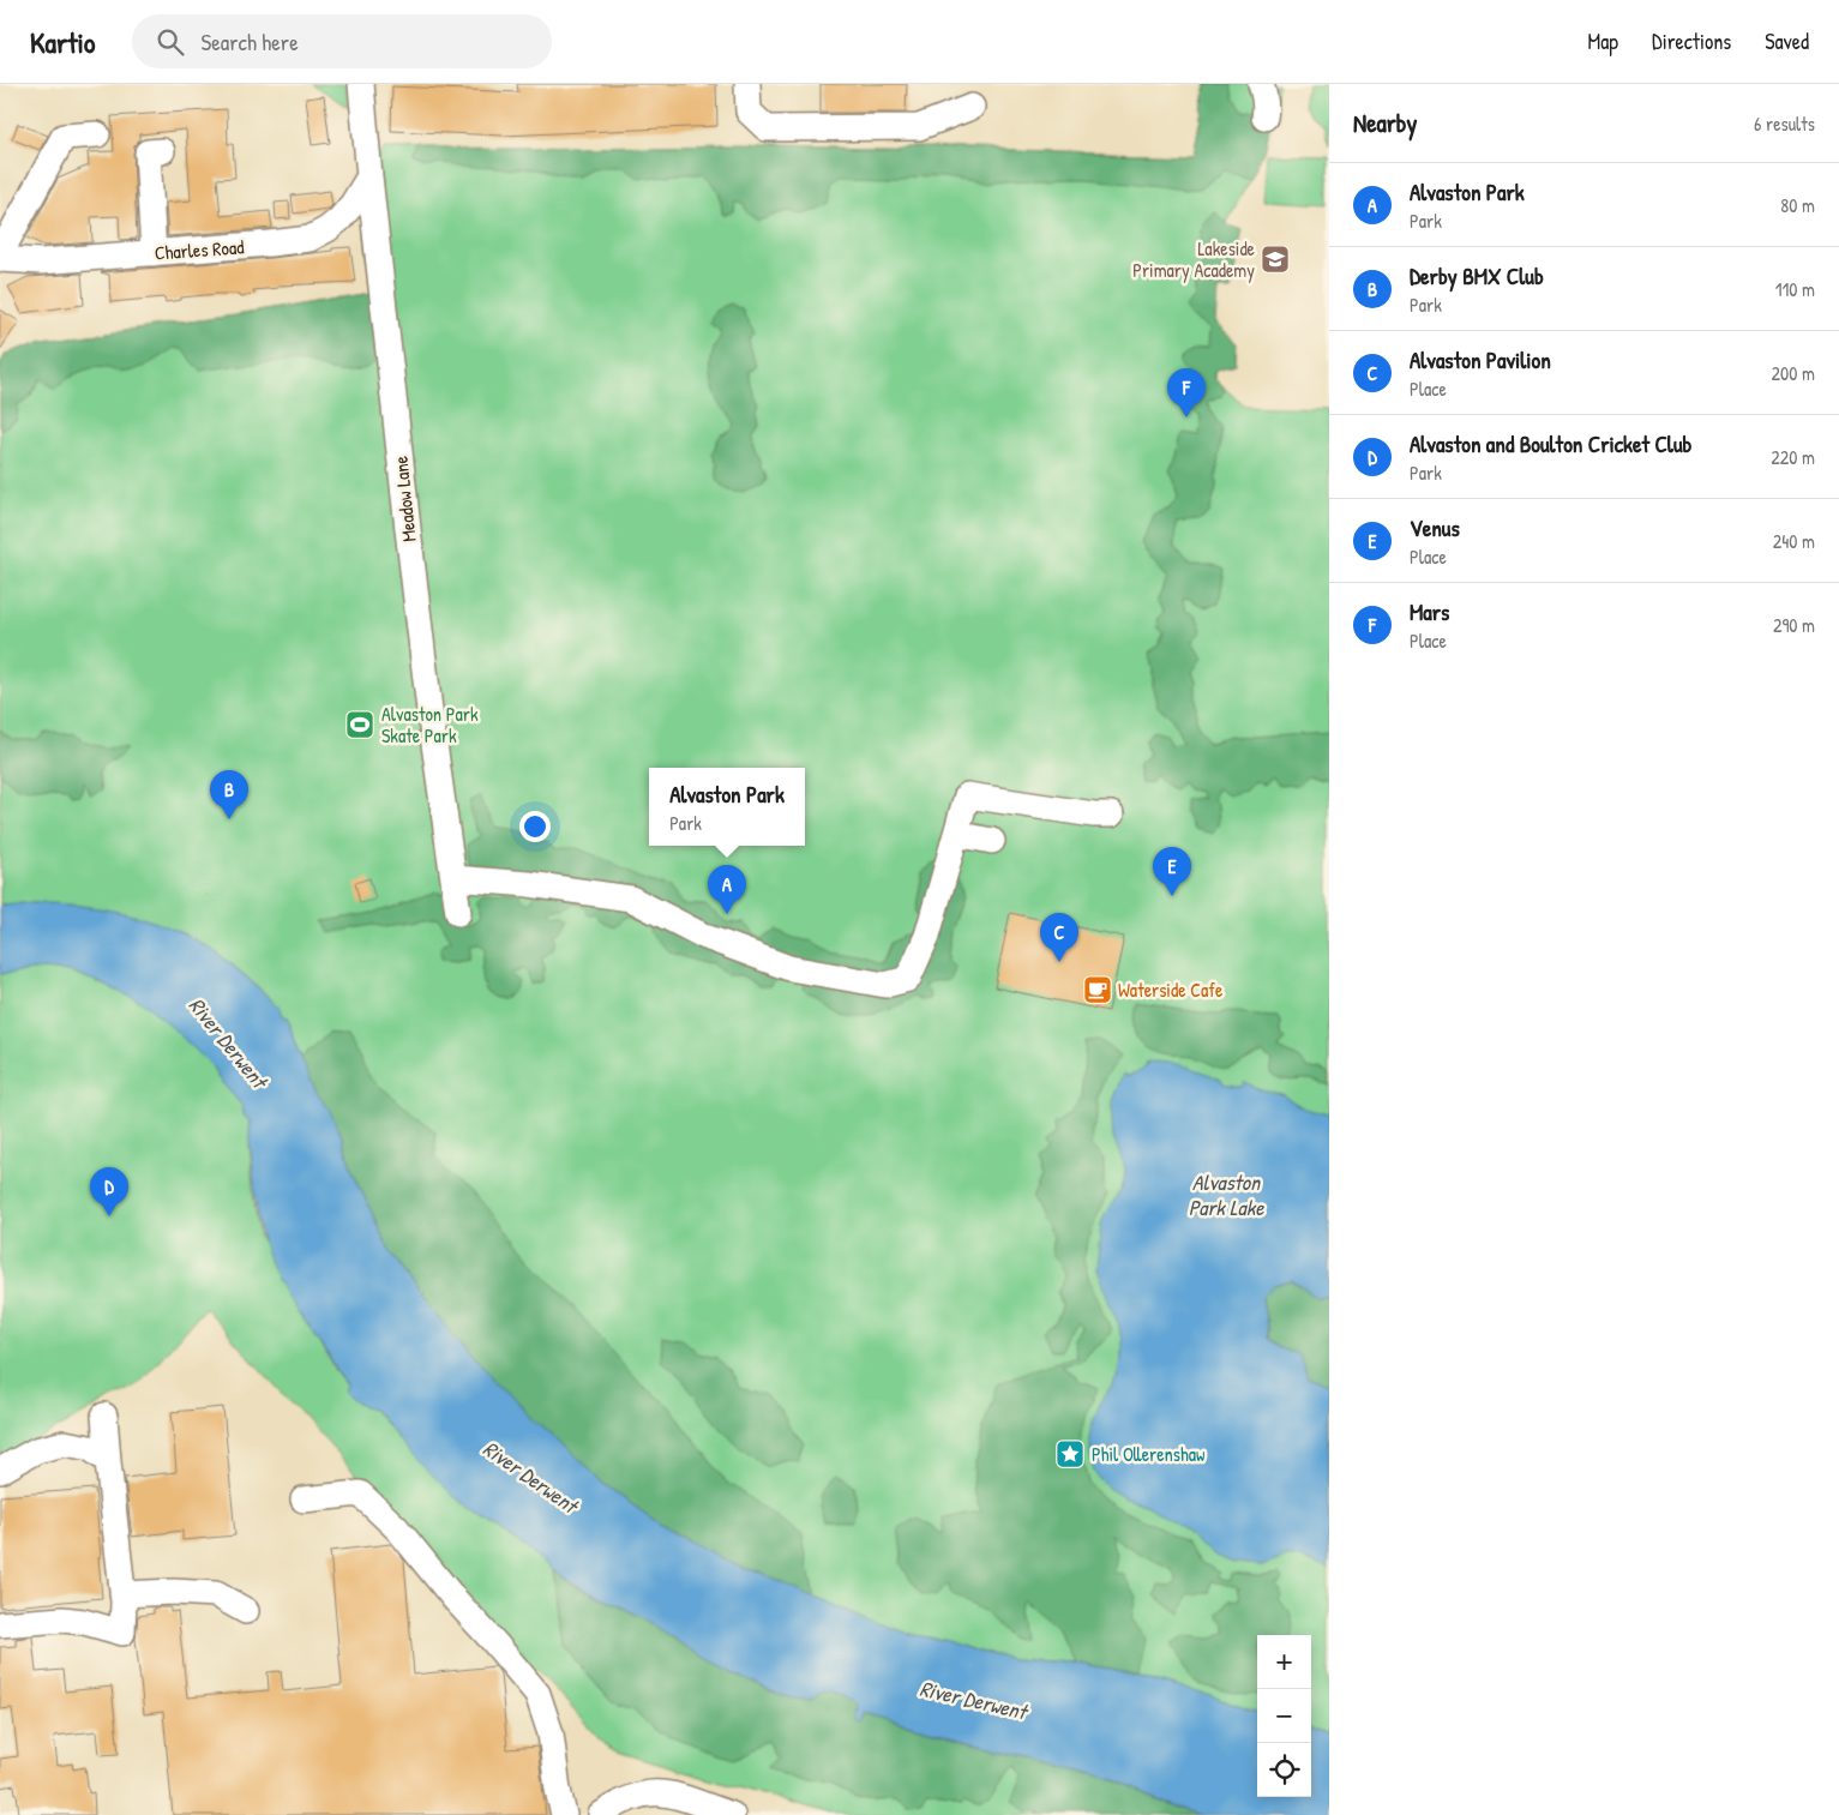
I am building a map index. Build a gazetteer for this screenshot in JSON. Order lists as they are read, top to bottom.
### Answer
{
  "streets": {
    "street": ["Charles Road", "Meadow Lane"]
  },
  "crossings": [
    ["Charles Road", "Meadow Lane"]
  ],
  "water": ["River Derwent", "Alvaston Park Lake"],
  "places": {
    "school or university": ["Lakeside Primary Academy"],
    "sports": ["Alvaston Park Skate Park"],
    "cafe": ["Waterside Cafe"],
    "place": ["Phil Ollerenshaw"]
  },
  "page": {
    "header": "Kartio",
    "search": "Search here",
    "nav": ["Map", "Directions", "Saved"],
    "heading": ["Nearby", "6 results"],
    "list": [
      {
        "mark": "A",
        "name": "Alvaston Park",
        "note": "Park",
        "value": "80 m"
      },
      {
        "mark": "B",
        "name": "Derby BMX Club",
        "note": "Park",
        "value": "110 m"
      },
      {
        "mark": "C",
        "name": "Alvaston Pavilion",
        "note": "Place",
        "value": "200 m"
      },
      {
        "mark": "D",
        "name": "Alvaston and Boulton Cricket Club",
        "note": "Park",
        "value": "220 m"
      },
      {
        "mark": "E",
        "name": "Venus",
        "note": "Place",
        "value": "240 m"
      },
      {
        "mark": "F",
        "name": "Mars",
        "note": "Place",
        "value": "290 m"
      }
    ],
    "pins": [
      "F",
      "B",
      "E",
      "A",
      "C",
      "D"
    ],
    "popup": ["Alvaston Park", "Park"],
    "map_buttons": ["+", "−"]
  }
}
